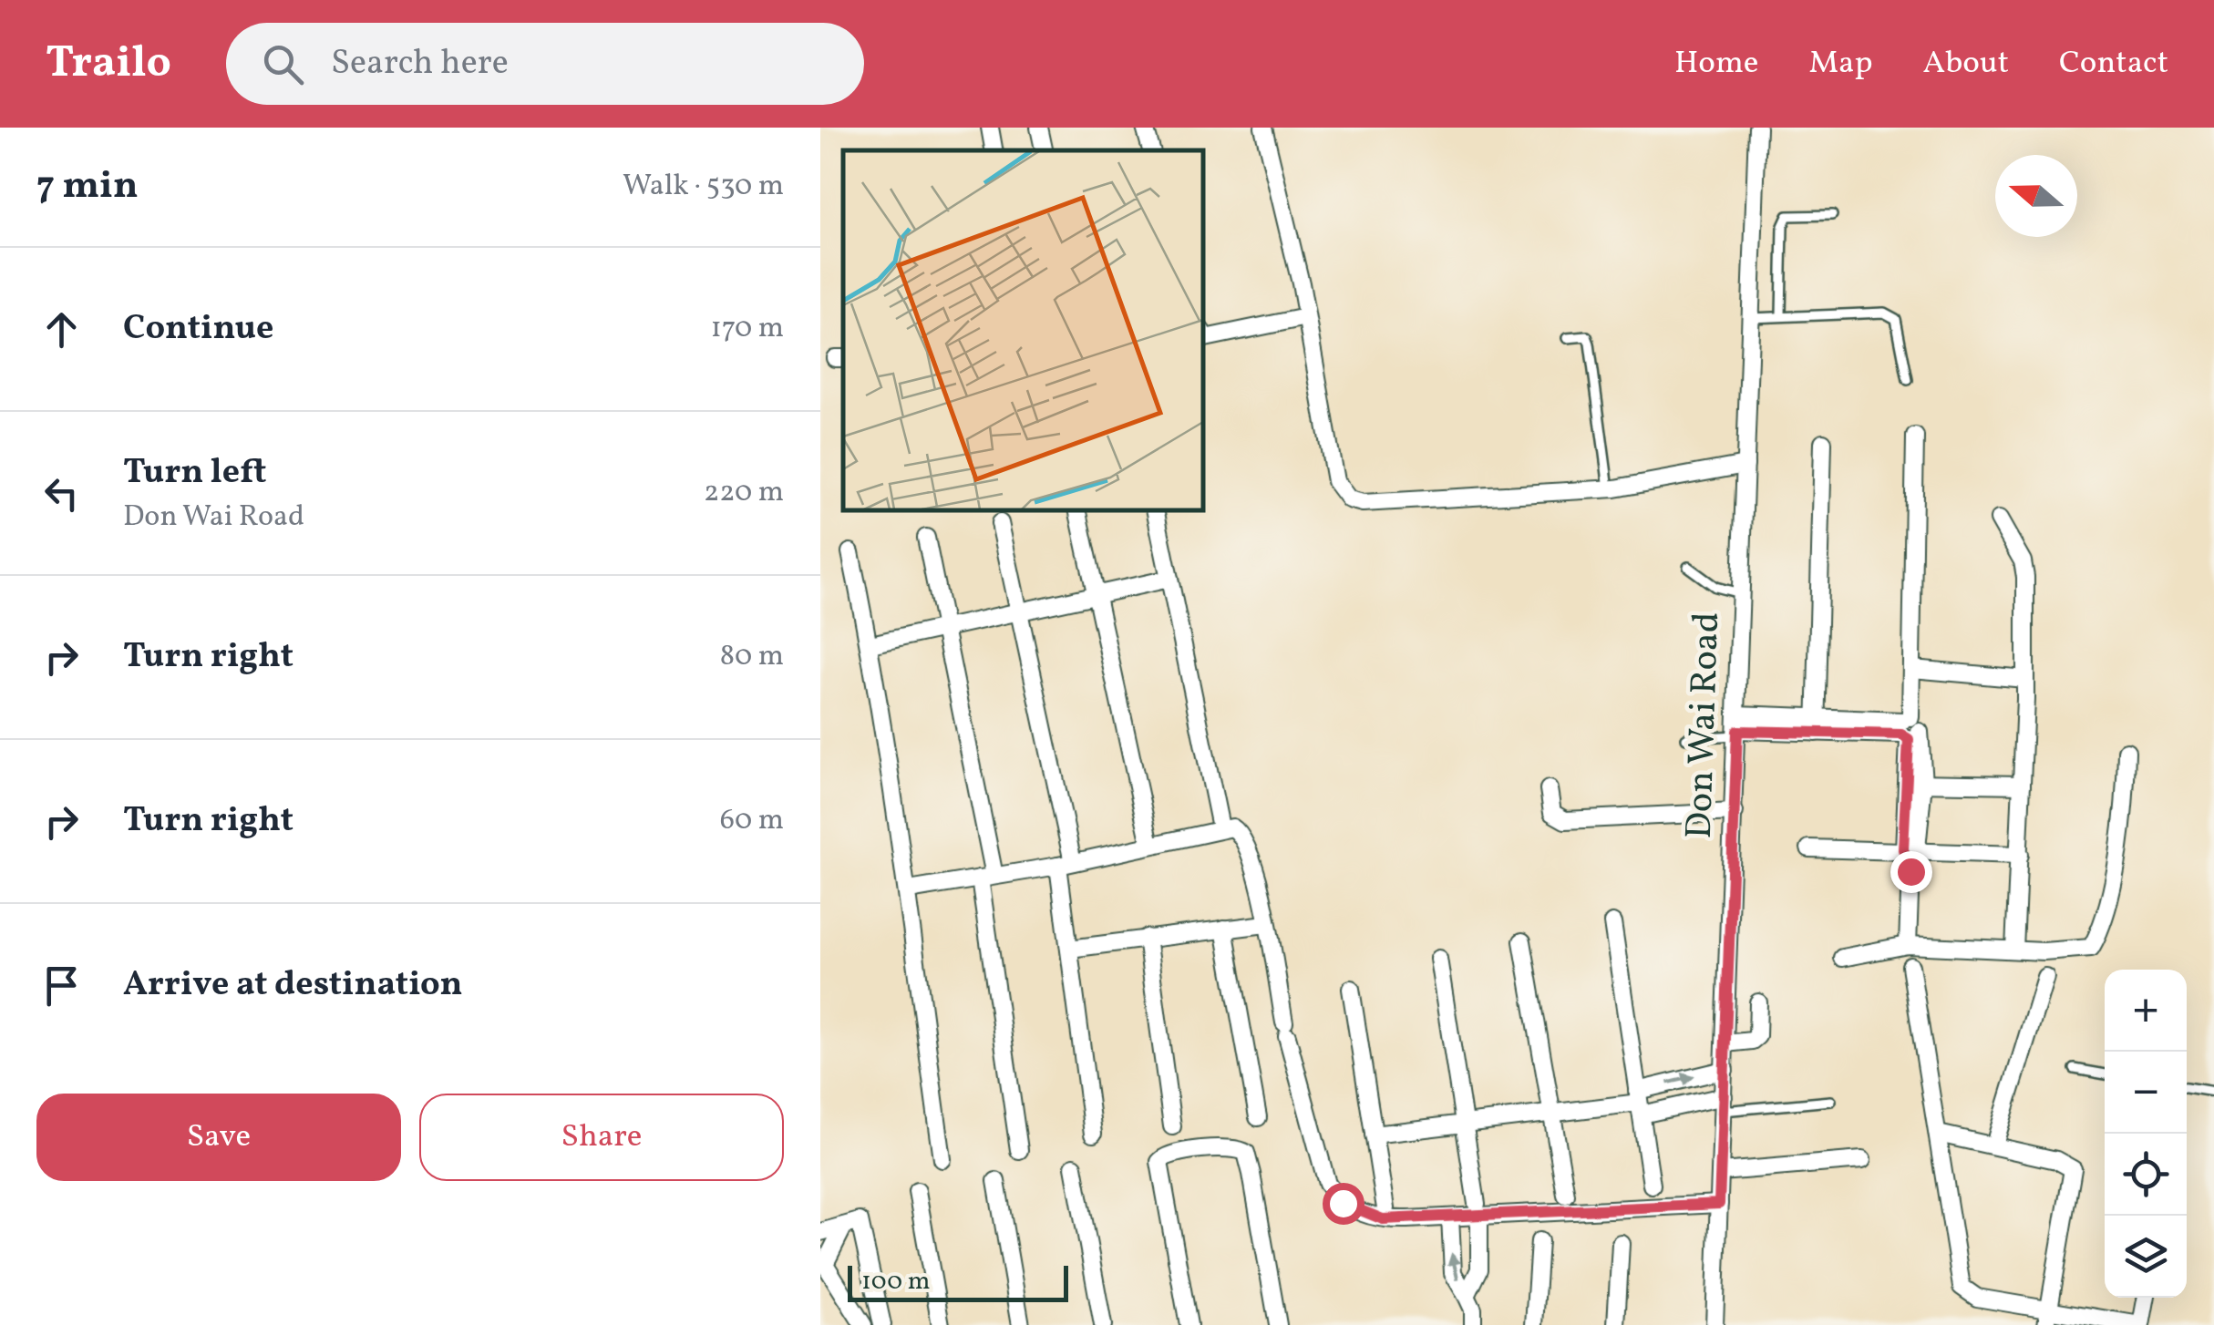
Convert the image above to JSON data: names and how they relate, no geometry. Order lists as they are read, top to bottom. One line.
{"streets":{"street":["Don Wai Road"]},"scale_bar":"100 m","north":"left","page":{"header":"Trailo","search":"Search here","nav":["Home","Map","About","Contact"],"heading":["7 min","Walk · 530 m"],"list":[["Continue","170 m"],["Turn left","Don Wai Road","220 m"],["Turn right","80 m"],["Turn right","60 m"],"Arrive at destination"],"map_buttons":["+","−"],"buttons":["Save","Share"],"scale":"100 m"}}
